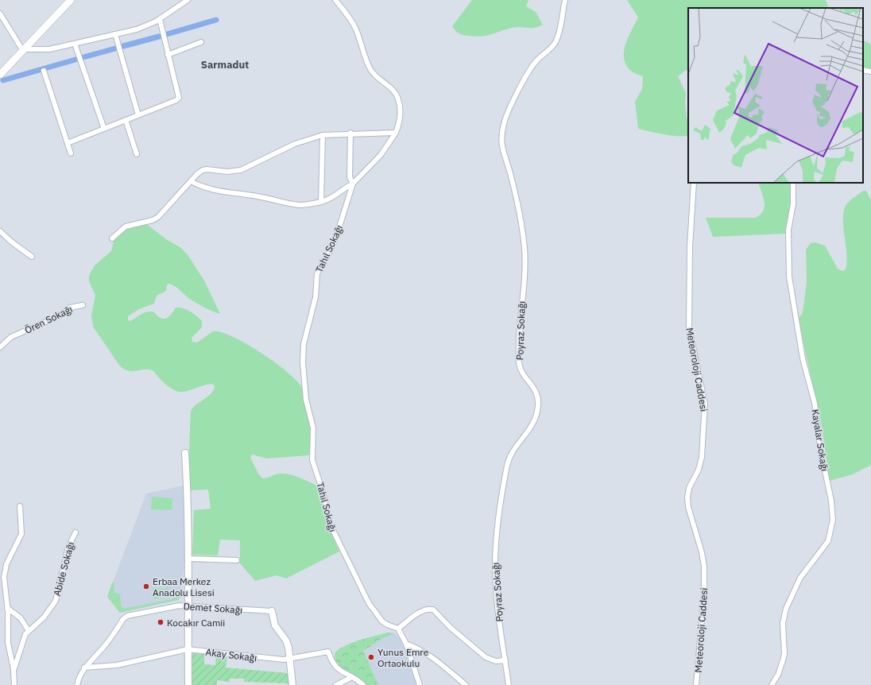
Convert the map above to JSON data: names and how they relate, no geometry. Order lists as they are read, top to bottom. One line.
{"streets":{"street":["Tahıl Sokağı","Ören Sokağı","Poyraz Sokağı","Meteoroloji Caddesi","Kayalar Sokağı","Abide Sokağı","Demet Sokağı","Akay Sokağı"]},"crossings":[["Demet Sokağı","Akay Sokağı"]],"districts":["Sarmadut"],"places":["Erbaa Merkez Anadolu Lisesi","Kocakır Camii","Yunus Emre Ortaokulu"]}
